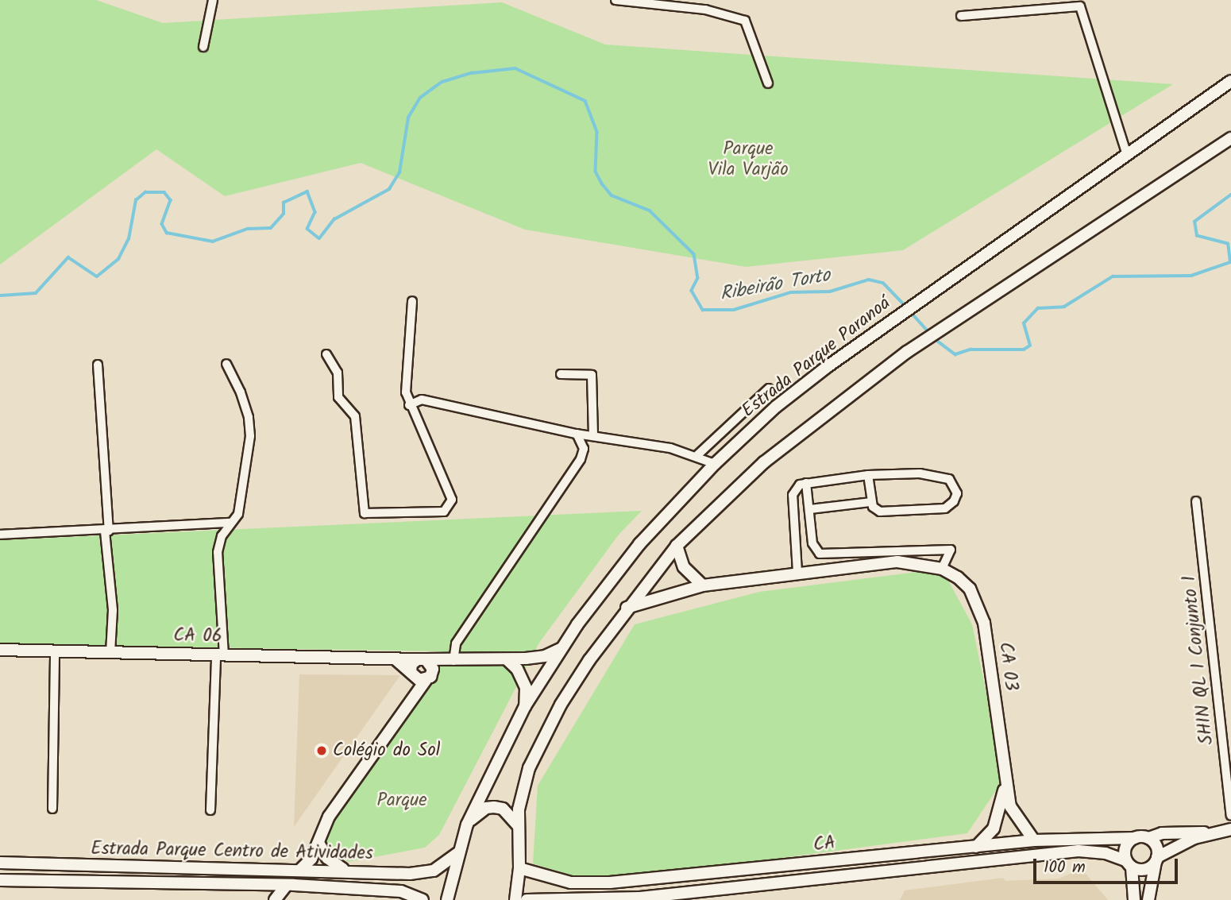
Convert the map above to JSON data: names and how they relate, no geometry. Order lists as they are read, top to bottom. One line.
{"streets":{"street":["Estrada Parque Paranoá","CA 06","SHIN QL 1 Conjunto 1","CA 03","CA","Estrada Parque Centro de Atividades"]},"crossings":[["Estrada Parque Paranoá","CA 06"],["Estrada Parque Paranoá","Estrada Parque Centro de Atividades"],["CA 03","CA"]],"water":["Ribeirão Torto"],"parks":["Parque Vila Varjão","Parque"],"places":["Colégio do Sol"],"scale_bar":"100 m"}
